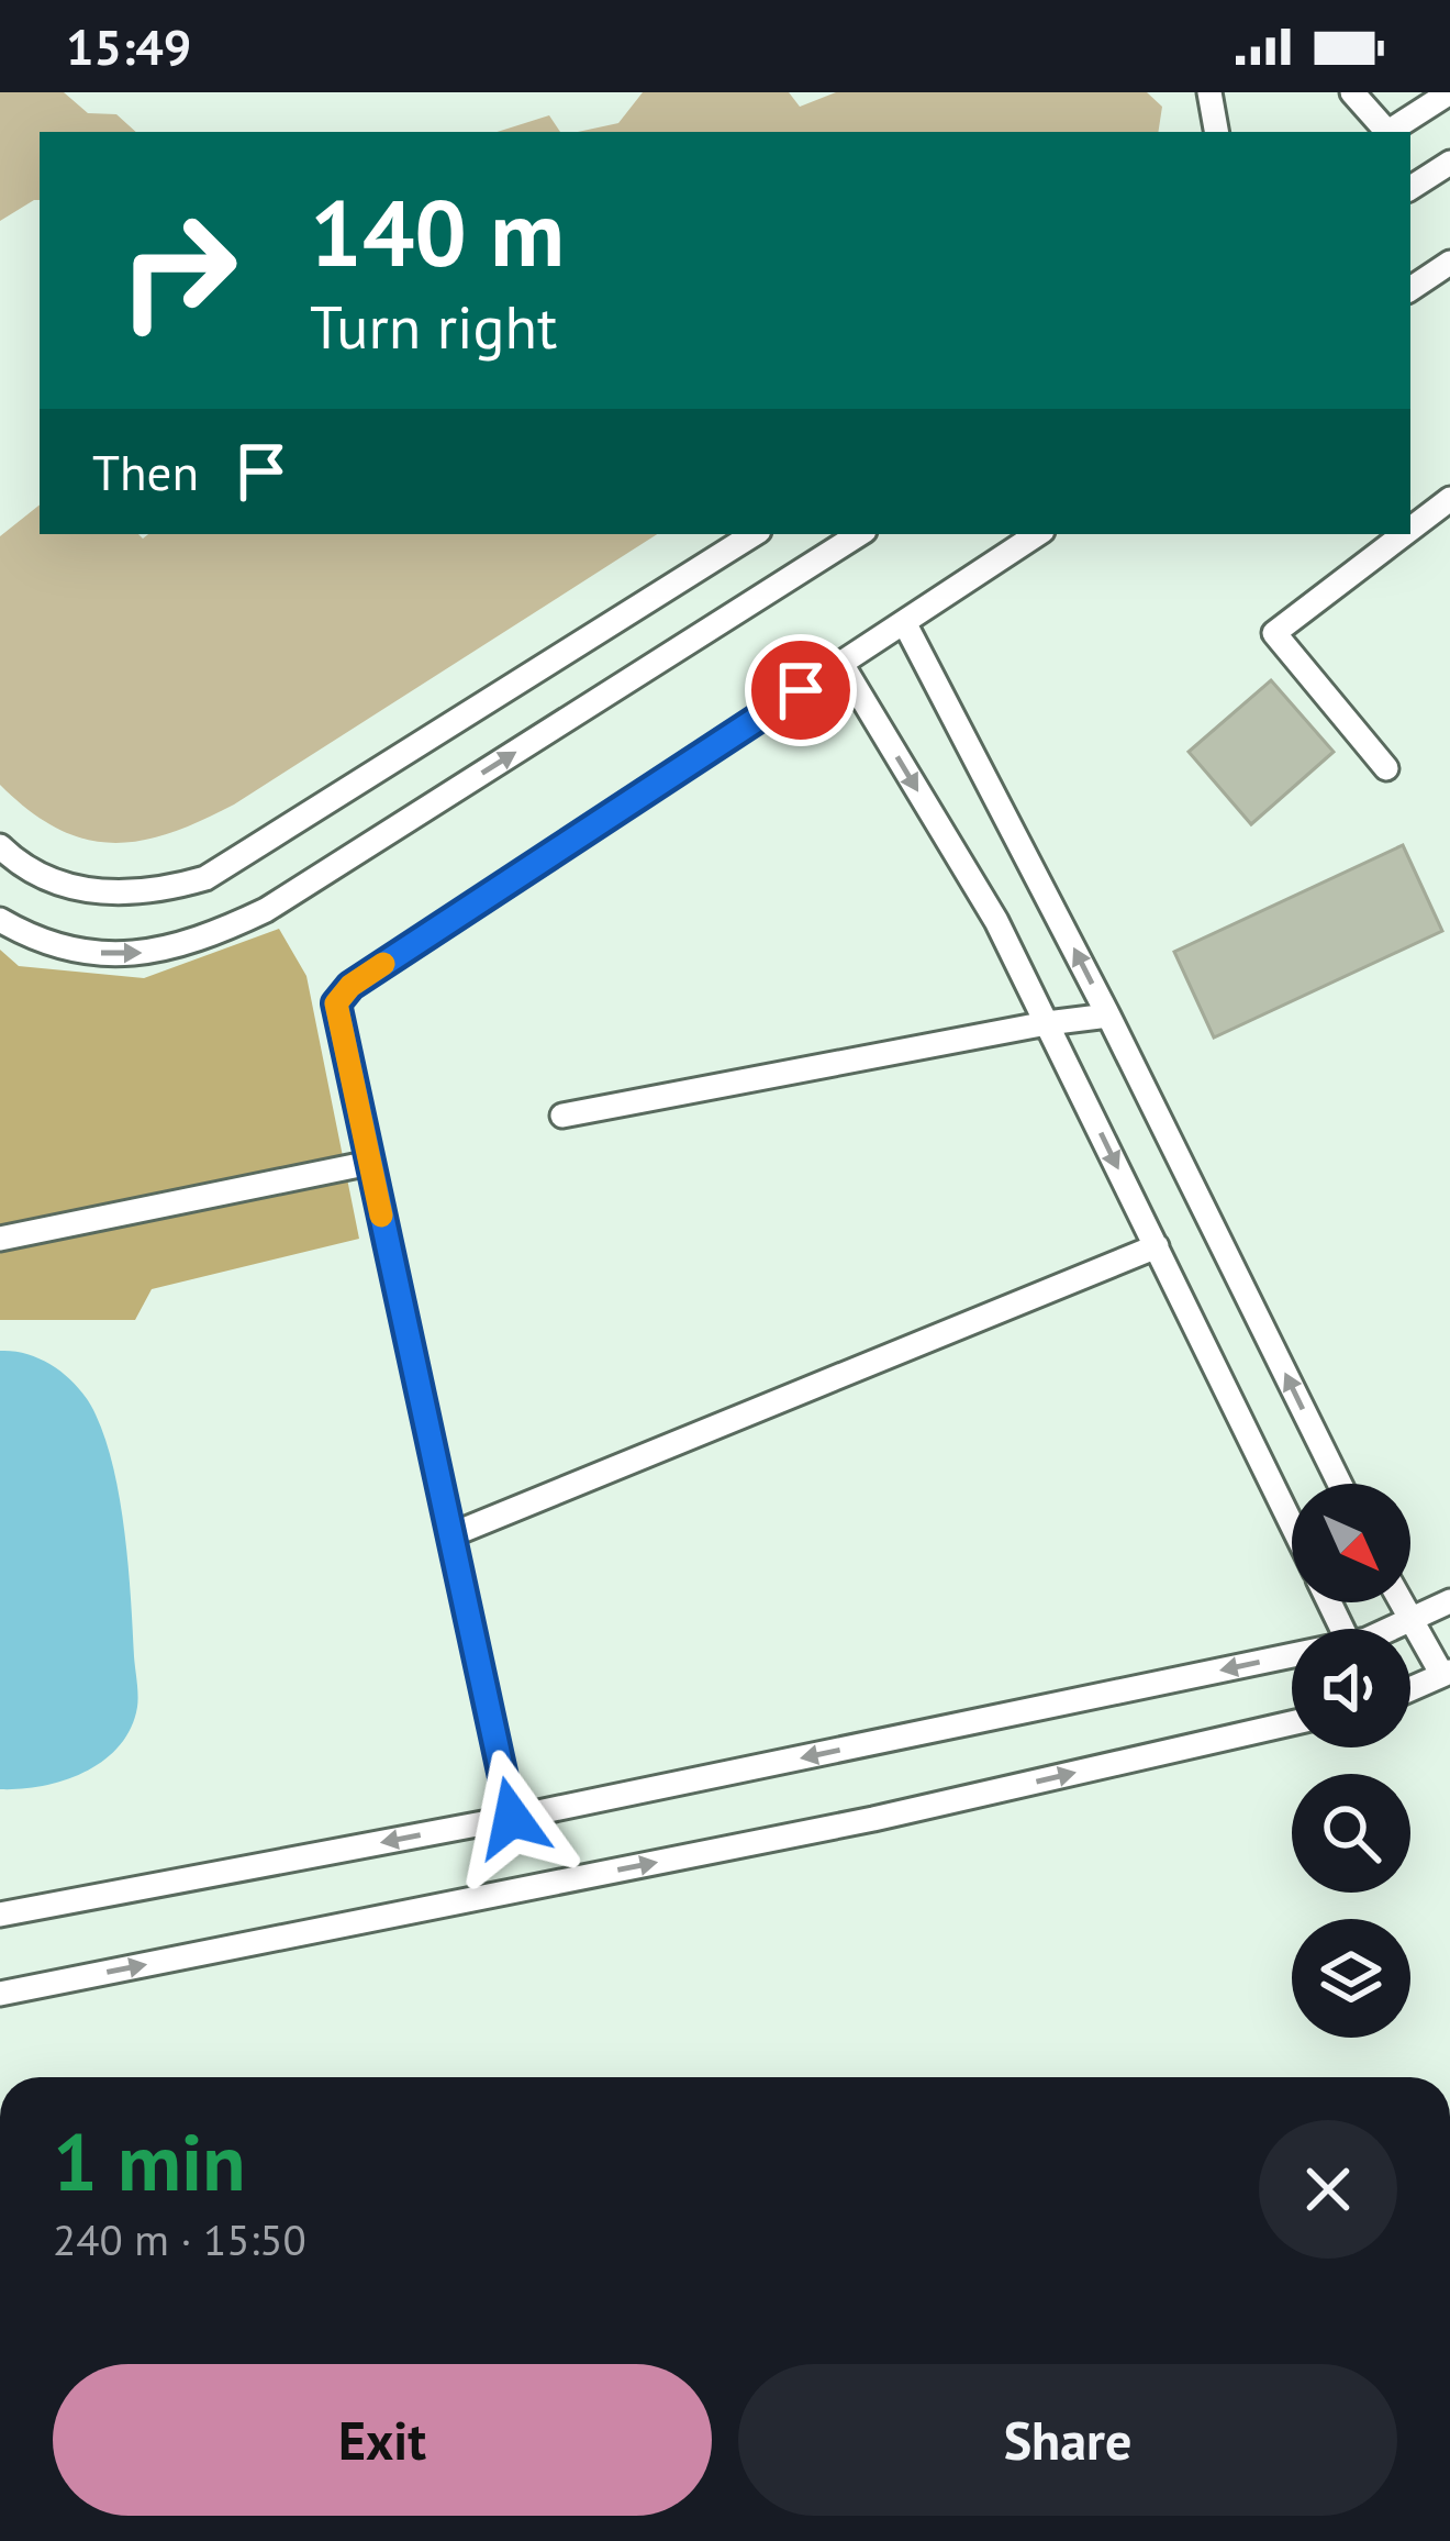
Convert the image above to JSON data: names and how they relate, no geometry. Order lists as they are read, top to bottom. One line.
{"north":"bottom right","page":{"status":"15:49","turn":["140 m","Turn right"],"then":"Then","heading":["1 min","240 m · 15:50"],"buttons":["Exit","Share"]}}
